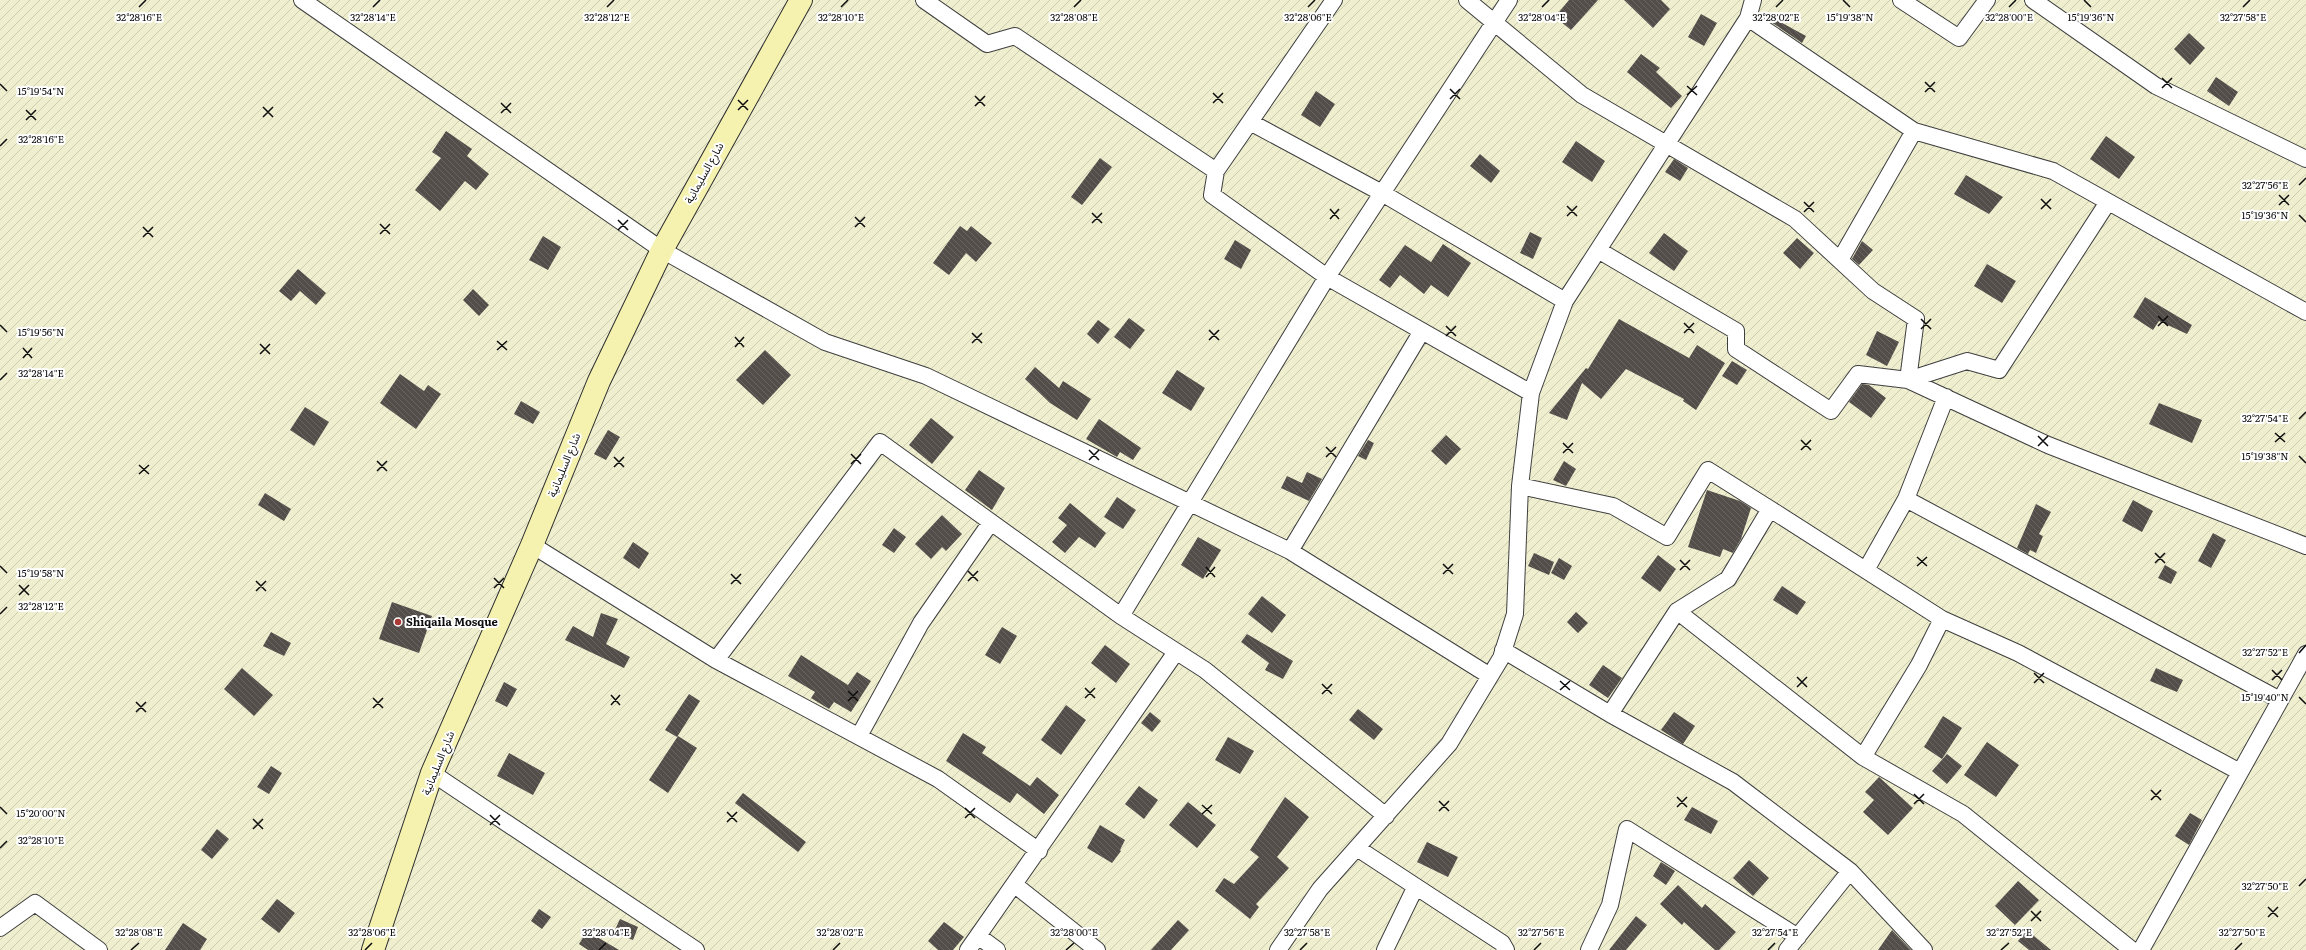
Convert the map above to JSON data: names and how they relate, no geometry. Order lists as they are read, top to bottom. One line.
{"streets":{"street":["شارع السليمانية"]},"places":["Shiqaila Mosque"],"coordinates":["32°28'16\"E","32°28'14\"E","32°28'12\"E","32°28'10\"E","32°28'08\"E","32°28'06\"E","32°28'04\"E","32°28'02\"E","15°19'38\"N","32°28'00\"E","15°19'36\"N","32°27'58\"E","15°19'54\"N","32°27'56\"E","15°19'56\"N","32°27'54\"E","15°19'58\"N","32°27'52\"E","15°19'40\"N","15°20'00\"N","32°27'50\"E"]}
